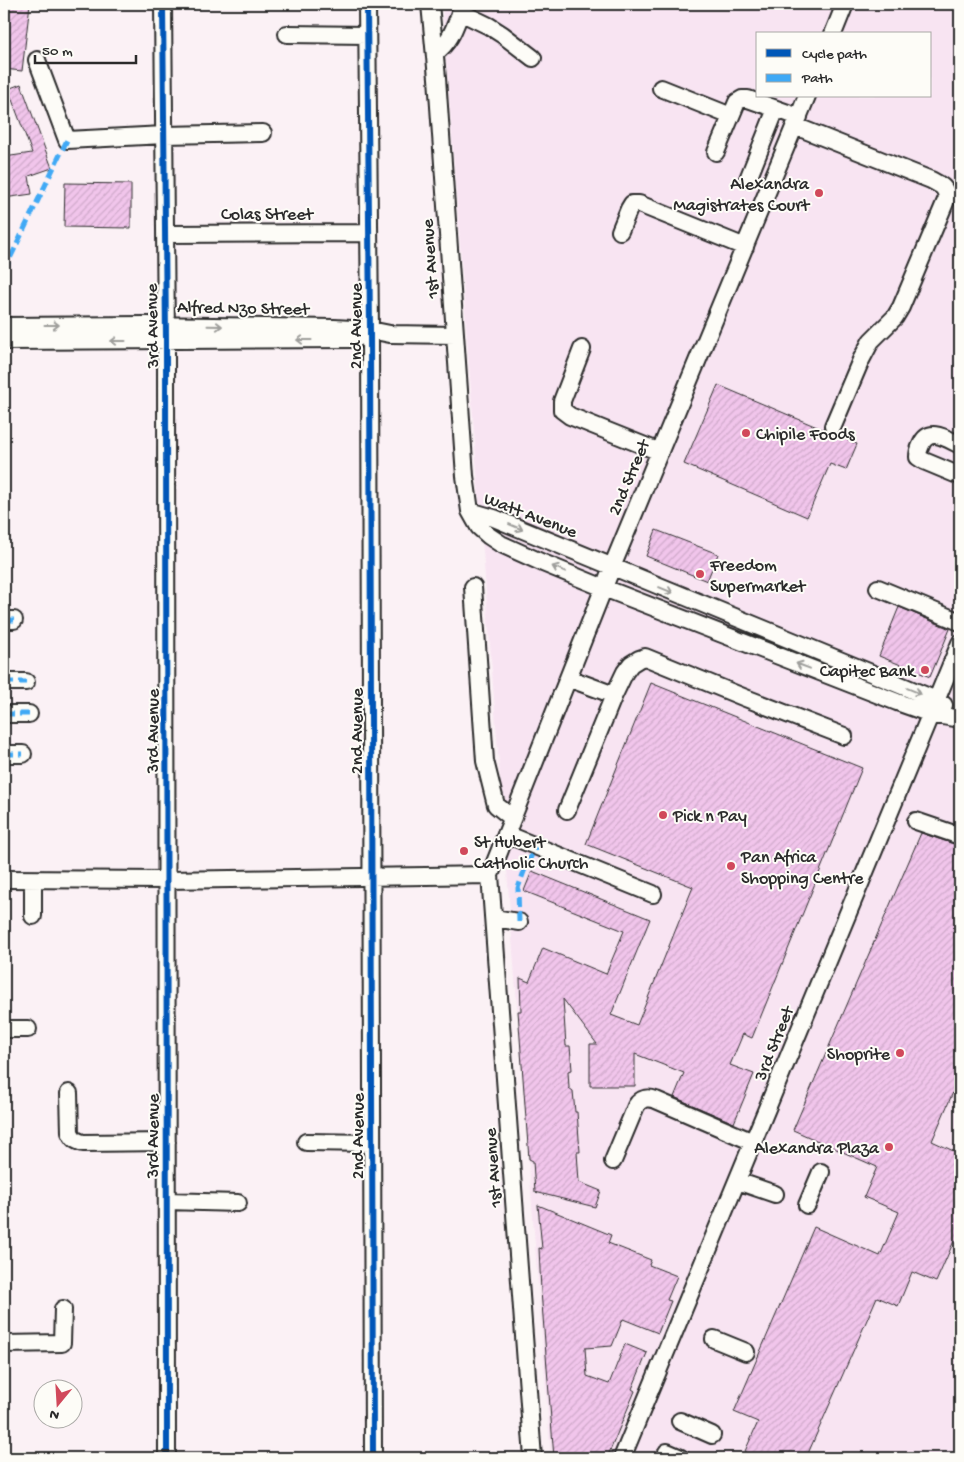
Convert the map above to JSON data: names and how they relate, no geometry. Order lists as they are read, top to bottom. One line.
{"streets":{"street":["Colas Street","1st Avenue","Alfred Nzo Street","3rd Avenue","2nd Avenue","2nd Street","Watt Avenue","3rd Street"]},"crossings":[["Colas Street","3rd Avenue"],["Colas Street","2nd Avenue"],["1st Avenue","Alfred Nzo Street"],["1st Avenue","2nd Street"],["1st Avenue","Watt Avenue"],["Alfred Nzo Street","3rd Avenue"],["Alfred Nzo Street","2nd Avenue"],["2nd Street","Watt Avenue"],["Watt Avenue","3rd Street"]],"places":["Alexandra Magistrates Court","Chipile Foods","Freedom Supermarket","Capitec Bank","Pick n Pay","St Hubert Catholic Church","Pan Africa Shopping Centre","Shoprite","Alexandra Plaza"],"legend":["Cycle path","Path"],"scale_bar":"50 m","north":"bottom"}
